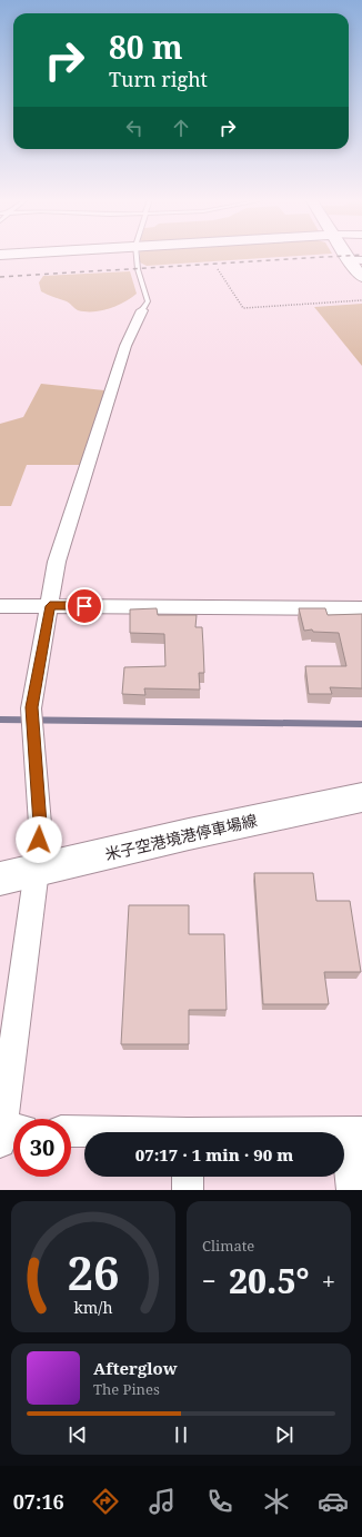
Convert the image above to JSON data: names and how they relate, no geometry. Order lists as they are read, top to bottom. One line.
{"streets":{"street":["米子空港境港停車場線"]},"page":{"turn":["80 m","Turn right"],"limit":"30","trip":"07:17 · 1 min · 90 m","tile":"Climate","heat":["−","20.5°","+"],"song":["Afterglow","The Pines"],"tabs":"07:16","gauge":["26","km/h"]}}
